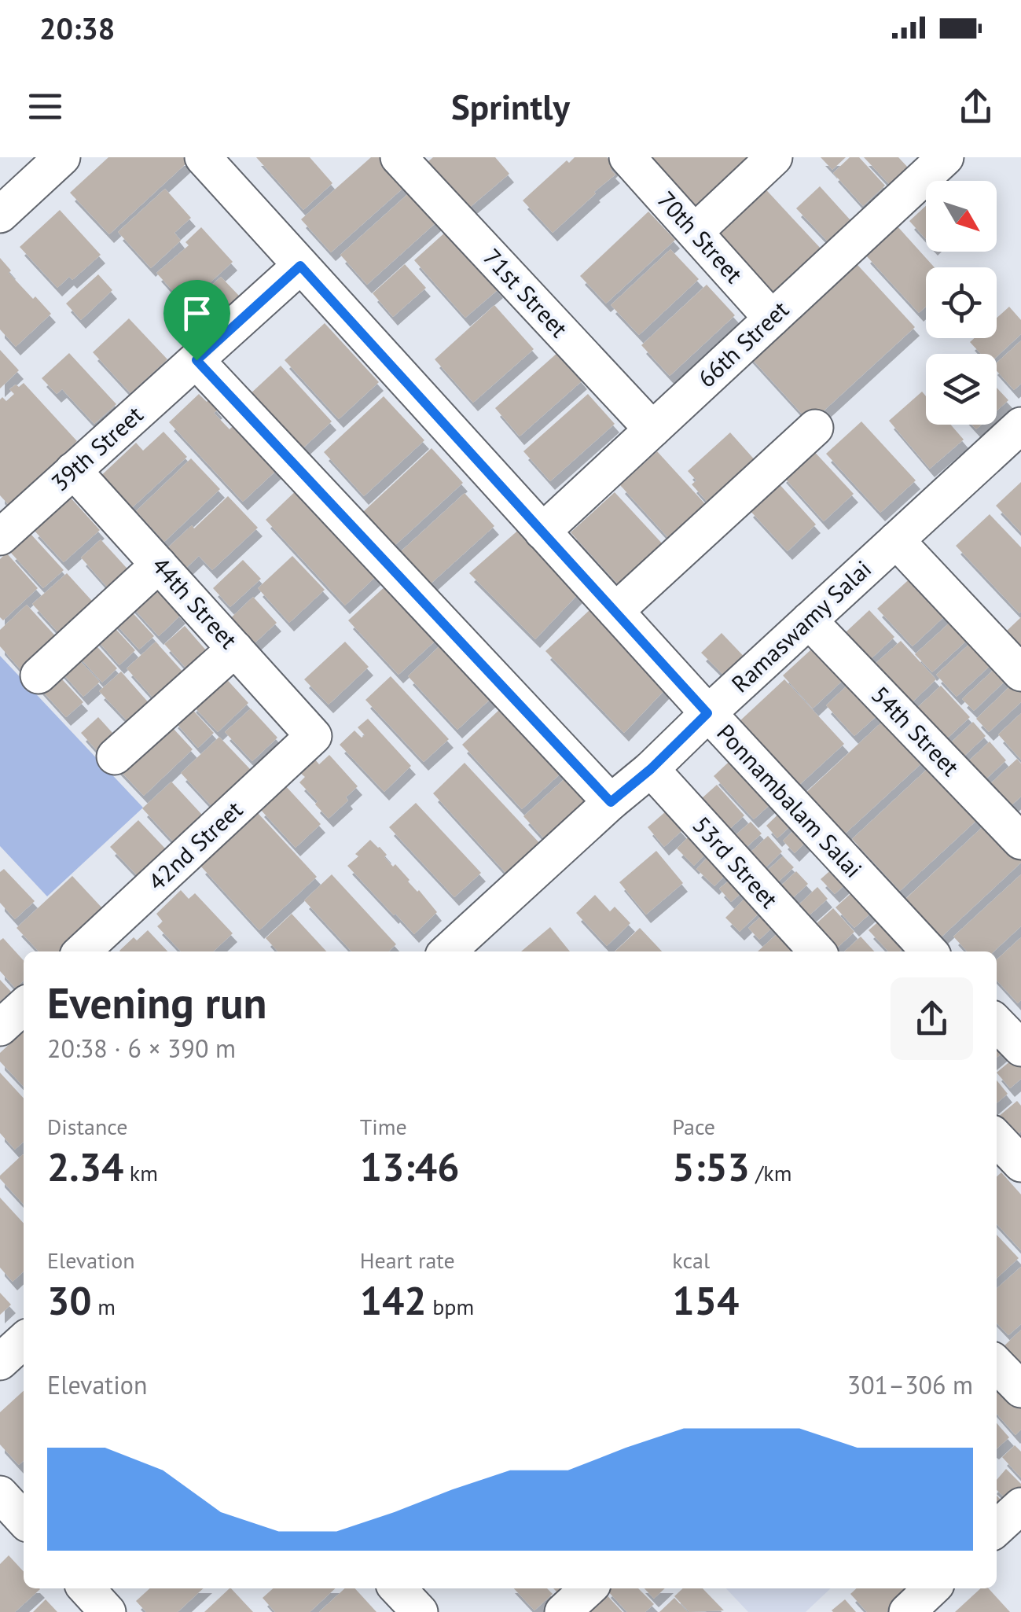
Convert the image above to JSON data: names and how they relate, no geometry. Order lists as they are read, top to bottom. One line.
{"streets":{"street":["70th Street","71st Street","66th Street","39th Street","44th Street","Ramaswamy Salai","54th Street","Ponnambalam Salai","42nd Street","53rd Street"]},"crossings":[["70th Street","66th Street"],["71st Street","66th Street"],["66th Street","Ponnambalam Salai"],["39th Street","44th Street"],["39th Street","Ponnambalam Salai"],["44th Street","42nd Street"],["Ramaswamy Salai","54th Street"],["Ramaswamy Salai","Ponnambalam Salai"],["Ramaswamy Salai","53rd Street"]],"north":"bottom right","page":{"status":"20:38","header":"Sprintly","heading":["Evening run","20:38 · 6 × 390 m"],"stats":[["Distance","2.34 km"],["Time","13:46"],["Pace","5:53 /km"],["Elevation","30 m"],["Heart rate","142 bpm"],["kcal","154"]],"chart":["Elevation","301–306 m"]}}
